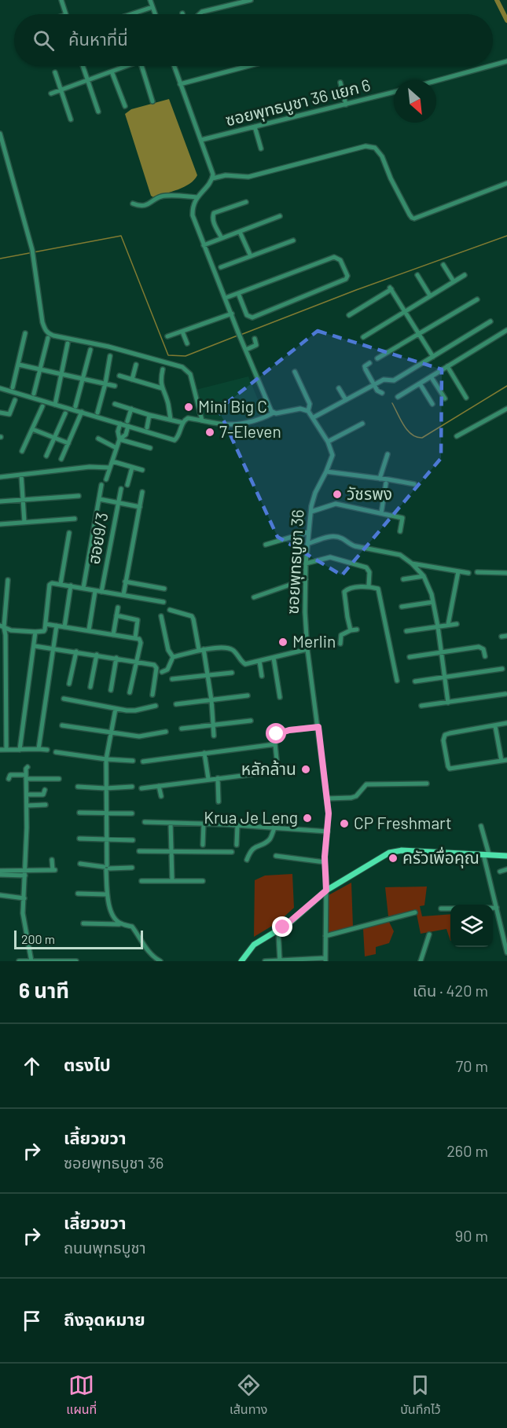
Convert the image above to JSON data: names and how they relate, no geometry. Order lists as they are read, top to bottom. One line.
{"streets":{"street":["ซอยพุทธบูชา 36 แยก 6","ฮอย9/3","ซอยพุทธบูชา 36"]},"places":["Mini Big C","7-Eleven","วัชรพง","Merlin","หลักล้าน","Krua Je Leng","CP Freshmart","ครัวเพื่อคุณ"],"scale_bar":"200 m","north":"bottom right","page":{"search":"ค้นหาที่นี่","scale":"200 m","heading":["6 นาที","เดิน · 420 m"],"list":[["ตรงไป","70 m"],["เลี้ยวขวา","ซอยพุทธบูชา 36","260 m"],["เลี้ยวขวา","ถนนพุทธบูชา","90 m"],"ถึงจุดหมาย"],"nav":["แผนที่","เส้นทาง","บันทึกไว้"]}}
